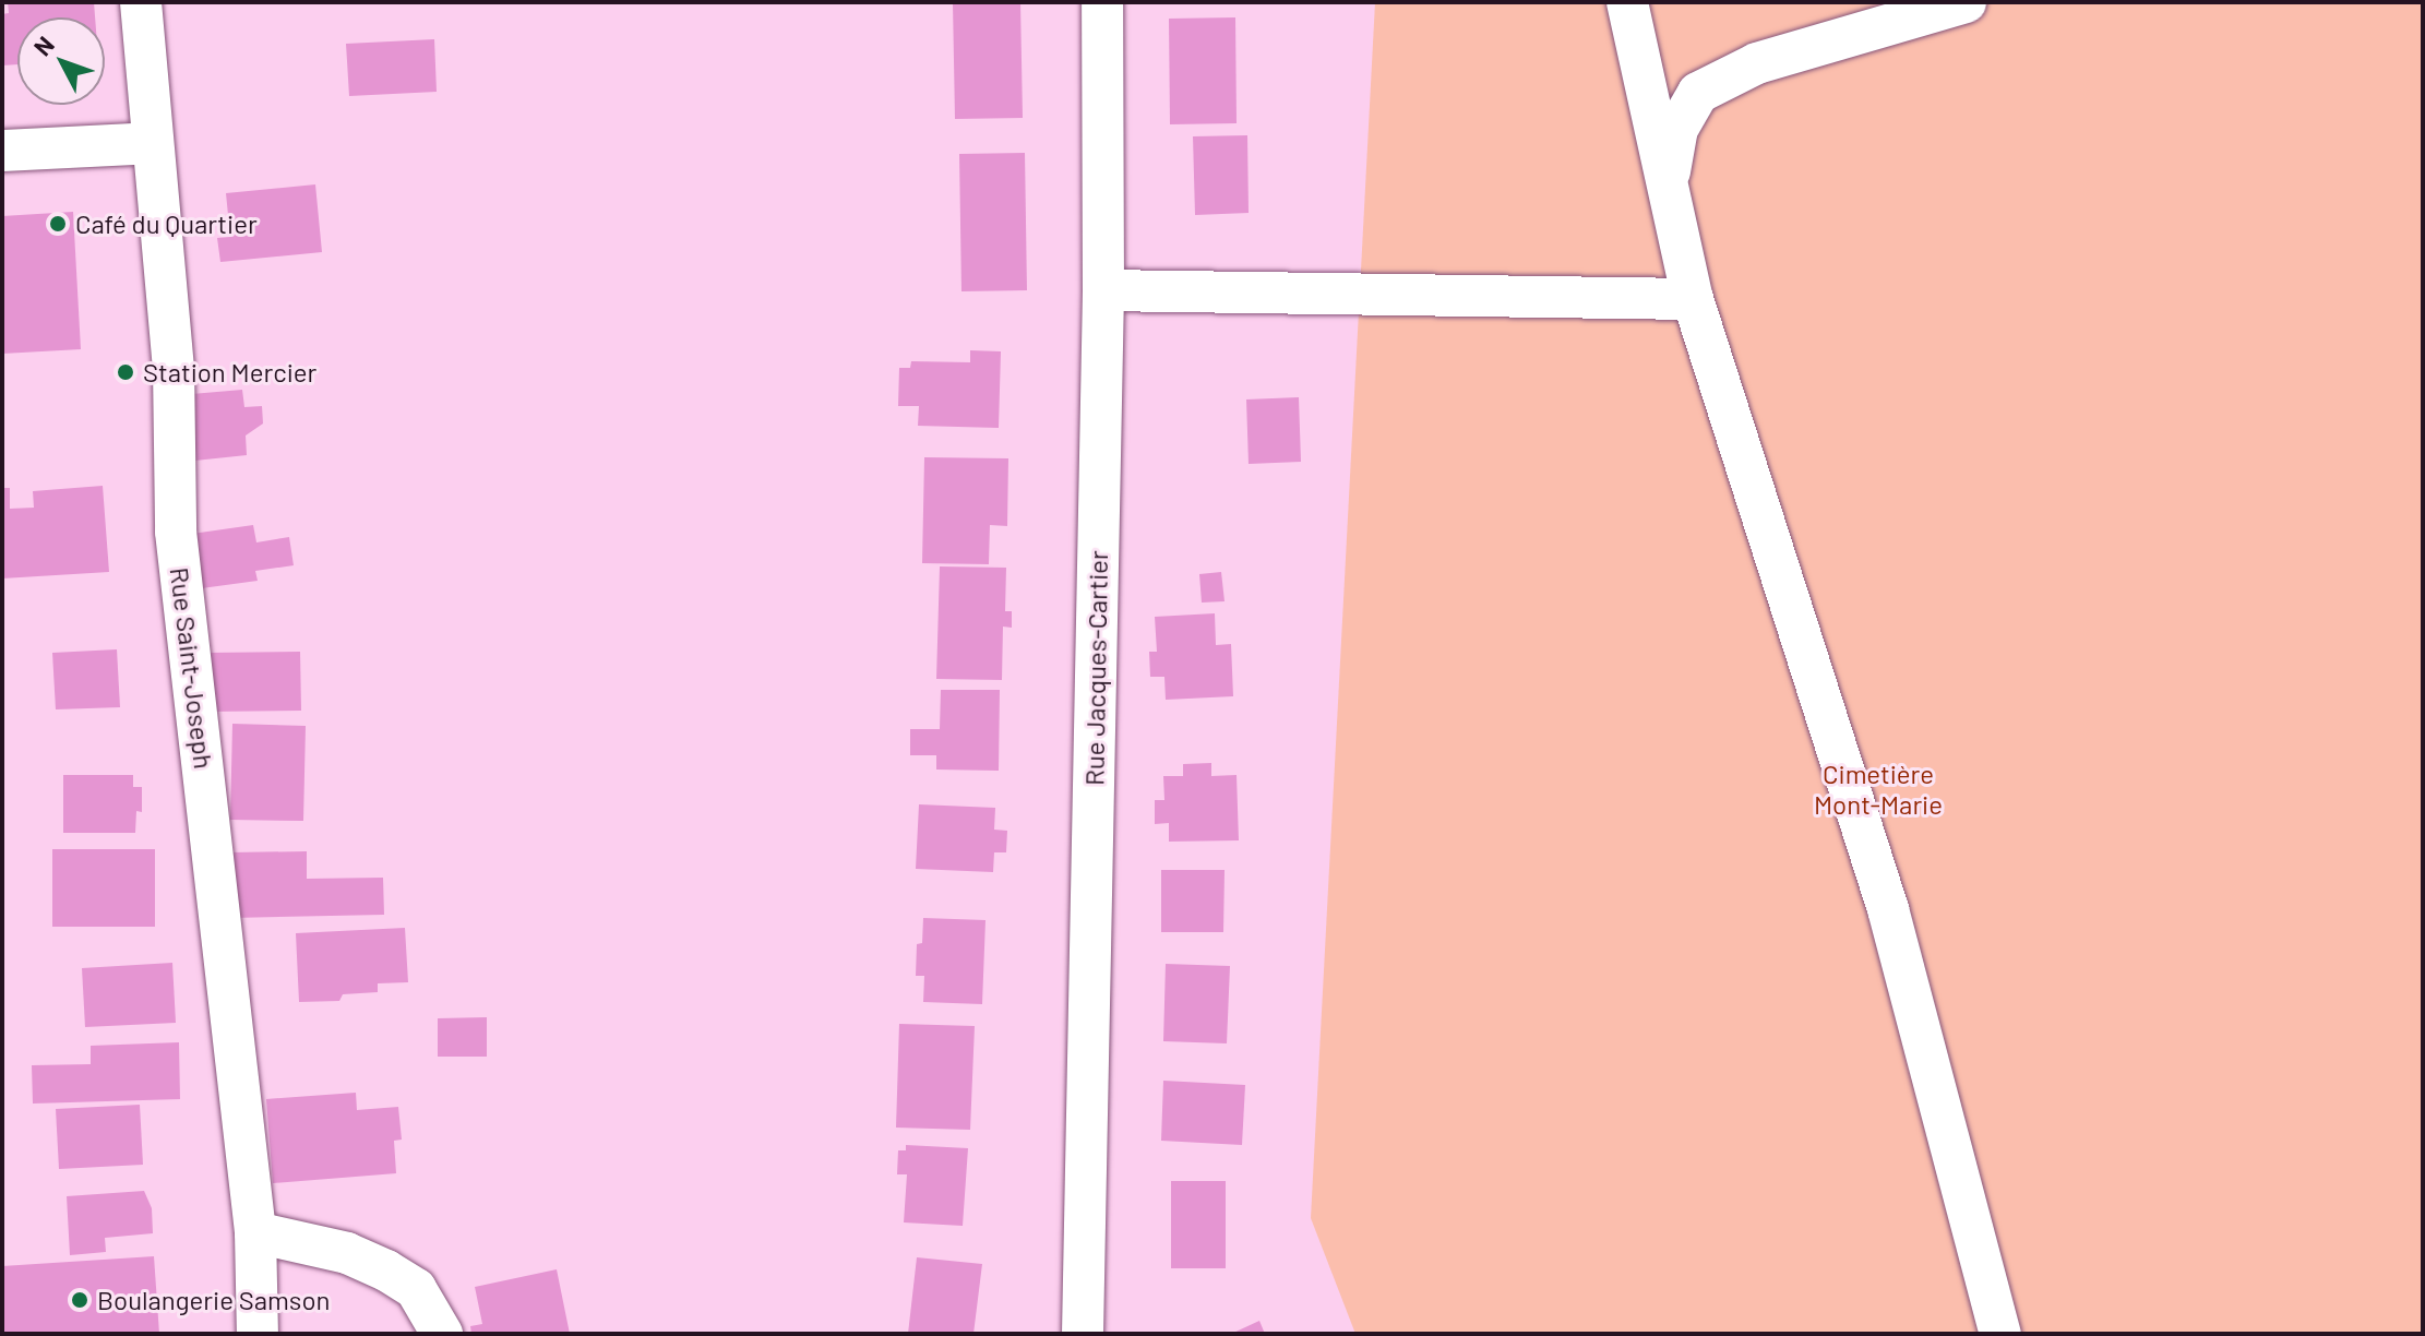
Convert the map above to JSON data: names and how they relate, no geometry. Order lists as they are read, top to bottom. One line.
{"streets":{"street":["Rue Saint-Joseph","Rue Jacques-Cartier"]},"parks":["Cimetière Mont-Marie"],"places":["Café du Quartier","Station Mercier","Boulangerie Samson"],"north":"top left"}
